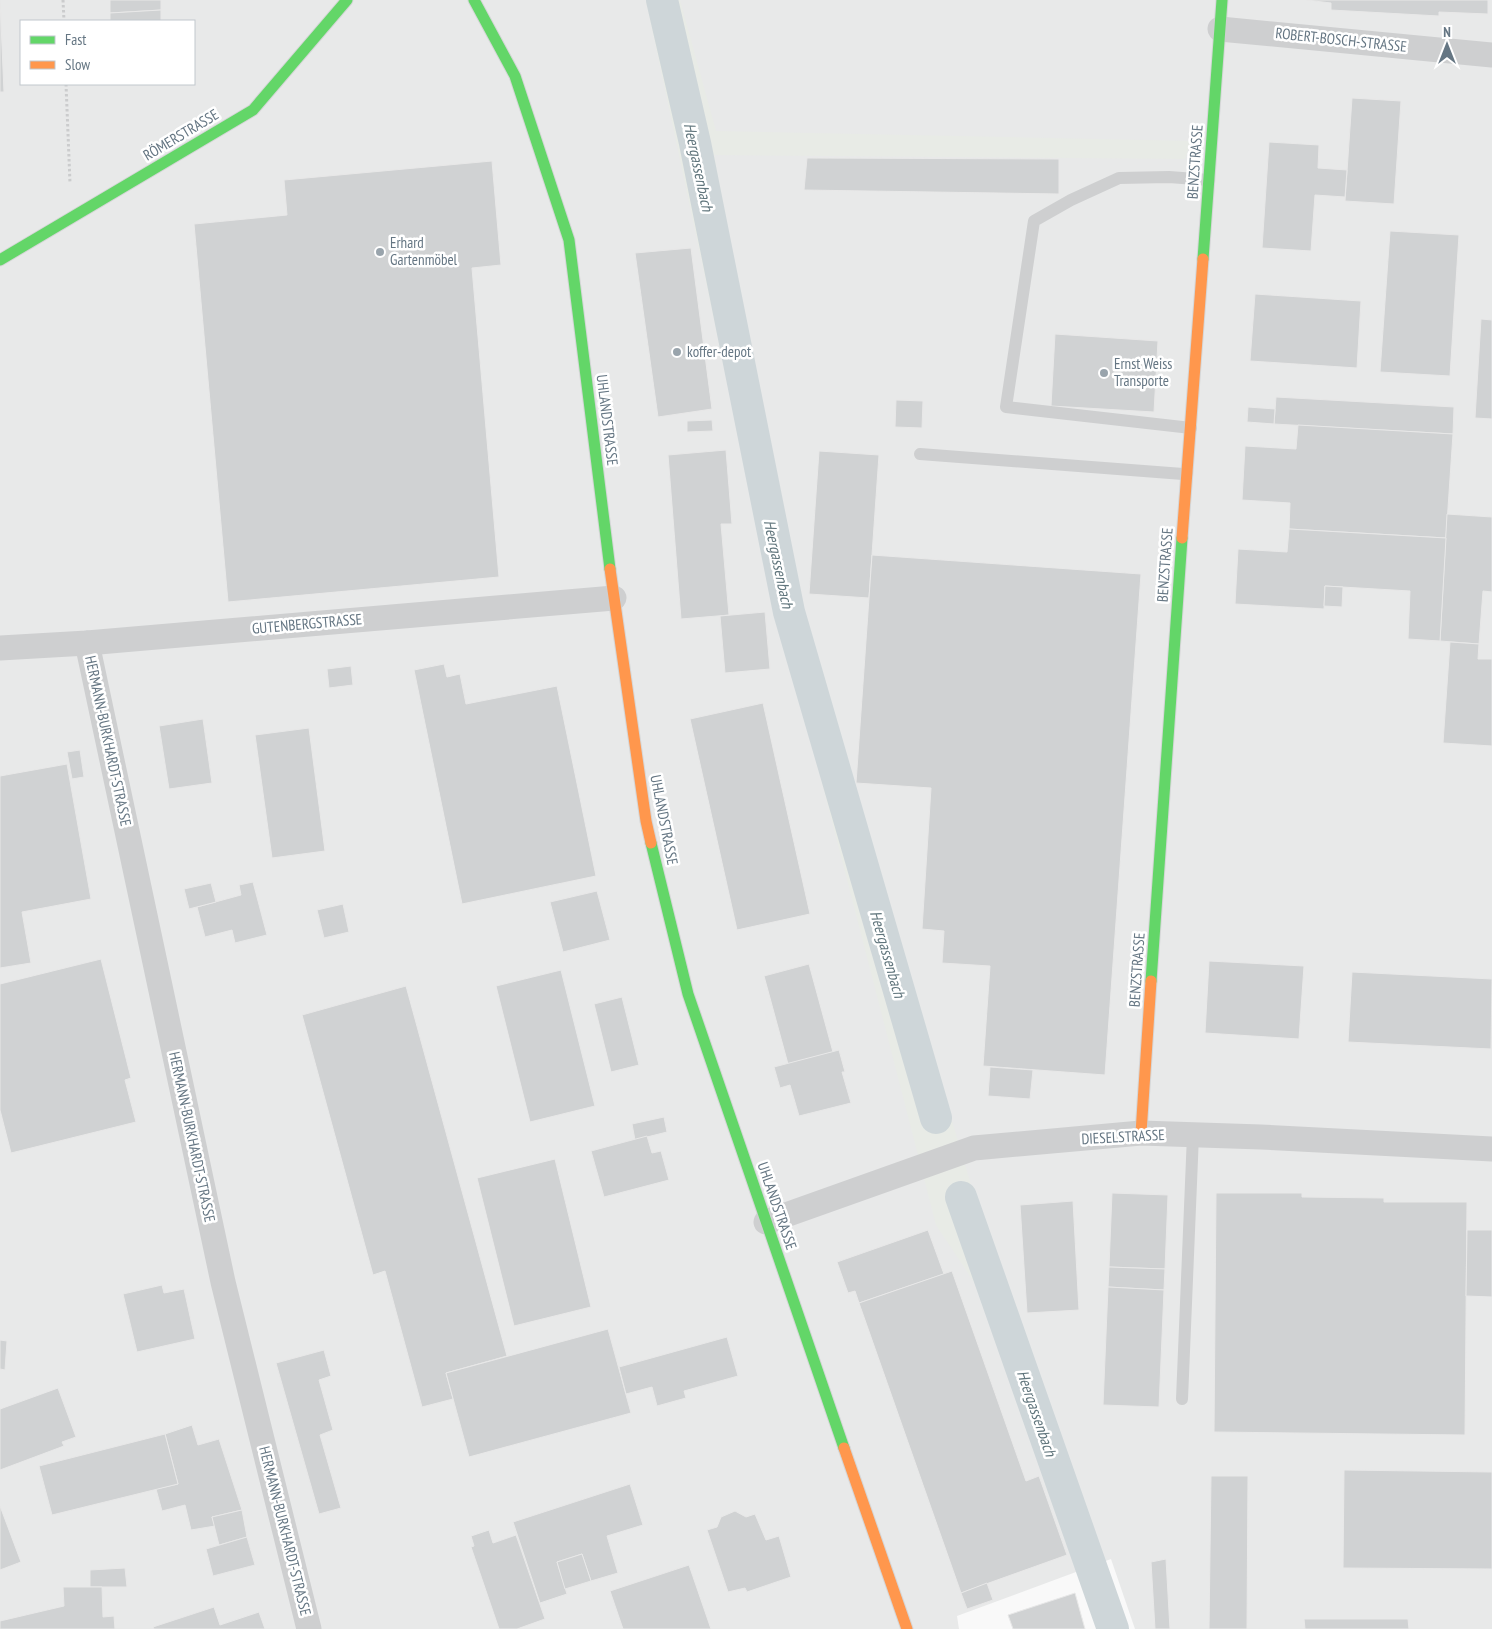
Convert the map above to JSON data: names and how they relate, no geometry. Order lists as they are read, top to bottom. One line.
{"streets":{"street":["ROBERT-BOSCH-STRASSE","RÖMERSTRASSE","BENZSTRASSE","UHLANDSTRASSE","GUTENBERGSTRASSE","HERMANN-BURKHARDT-STRASSE","DIESELSTRASSE"]},"crossings":[["ROBERT-BOSCH-STRASSE","BENZSTRASSE"],["BENZSTRASSE","DIESELSTRASSE"],["UHLANDSTRASSE","GUTENBERGSTRASSE"],["UHLANDSTRASSE","DIESELSTRASSE"],["GUTENBERGSTRASSE","HERMANN-BURKHARDT-STRASSE"]],"water":["Heergassenbach"],"places":["Erhard Gartenmöbel","koffer-depot","Ernst Weiss Transporte"],"legend":["Fast","Slow"],"north":"top"}
